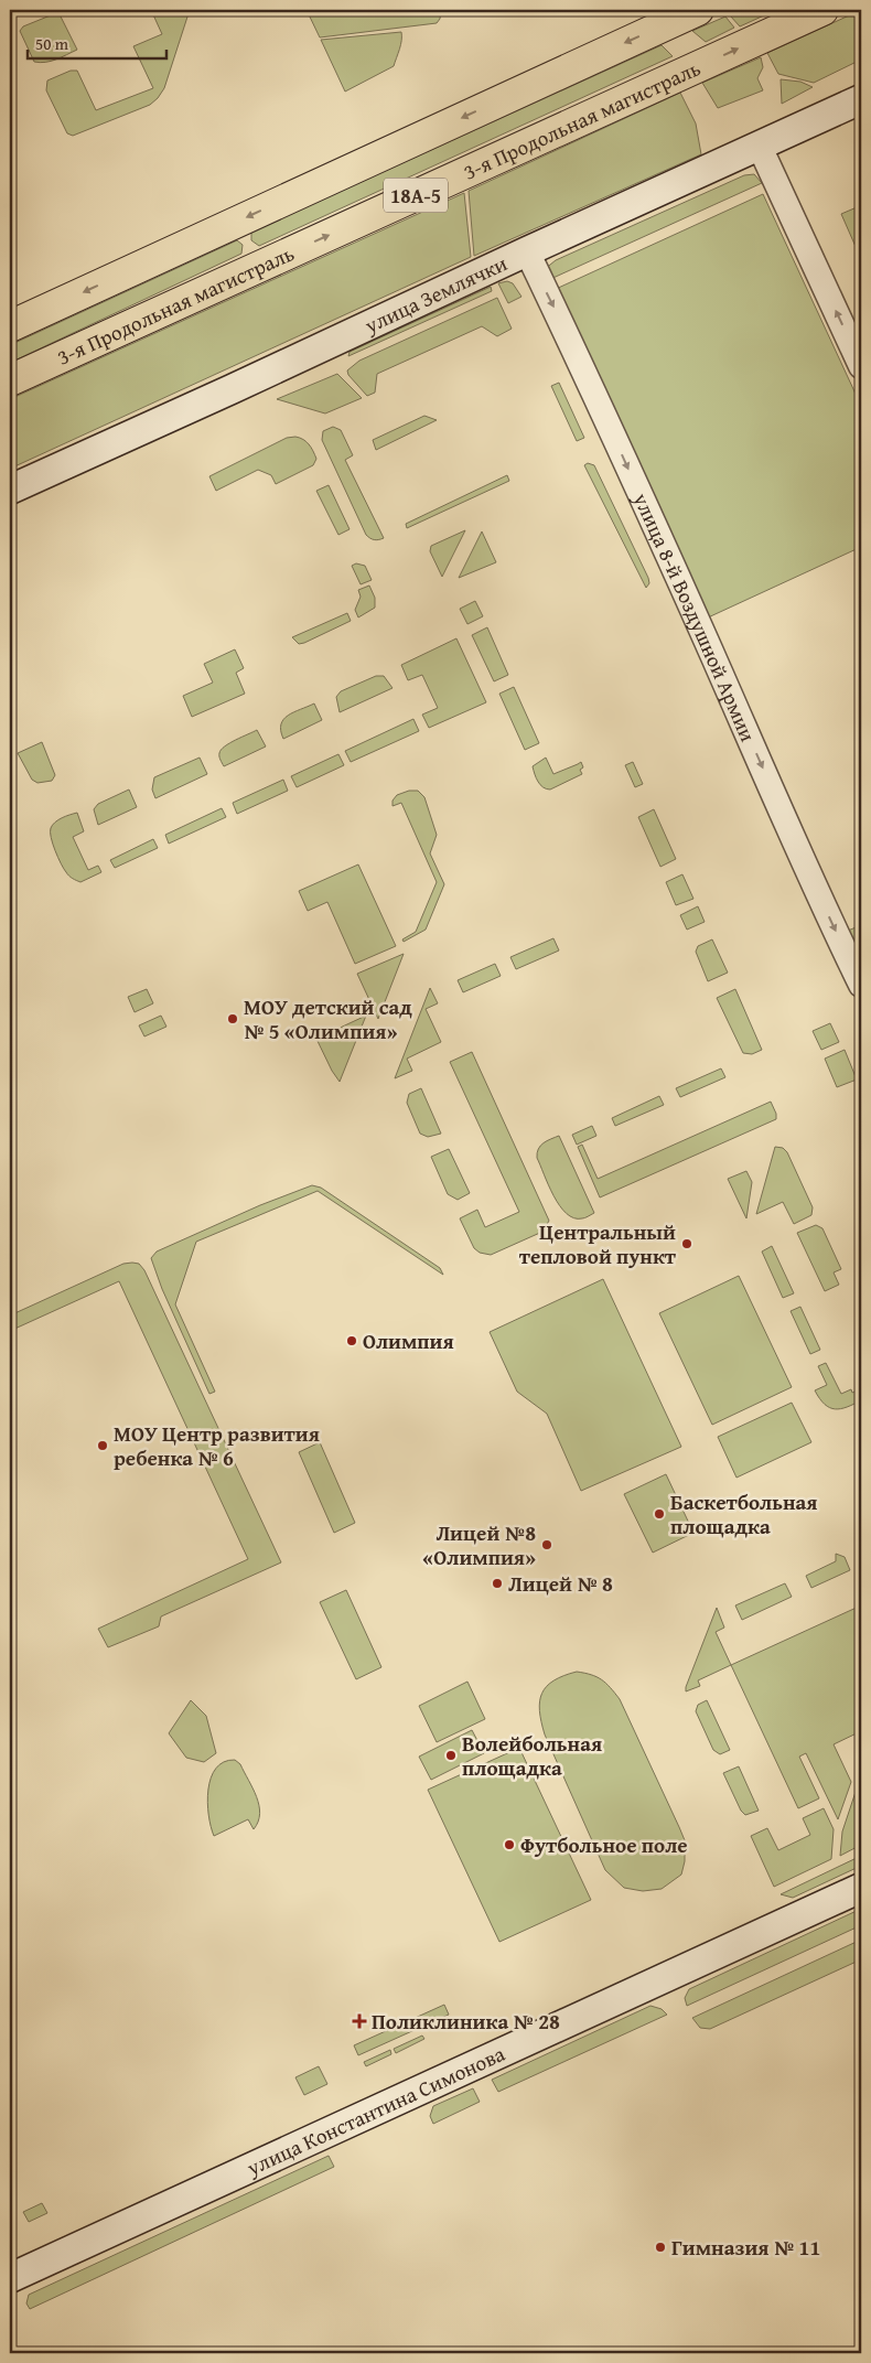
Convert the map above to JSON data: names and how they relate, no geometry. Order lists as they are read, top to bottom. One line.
{"streets":{"highway":["3-я Продольная магистраль","18А-5"],"main road":["улица Землячки","улица Константина Симонова"],"street":["улица 8-й Воздушной Армии"]},"crossings":[["улица Землячки","улица 8-й Воздушной Армии"]],"one_way":["улица 8-й Воздушной Армии"],"places":{"other":["МОУ детский сад № 5 «Олимпия»","Центральный тепловой пункт","Олимпия","МОУ Центр развития ребенка № 6","Баскетбольная площадка","Лицей №8 «Олимпия»","Лицей № 8","Волейбольная площадка","Футбольное поле","Гимназия № 11"],"health":["Поликлиника № 28"]},"scale_bar":"50 m"}
